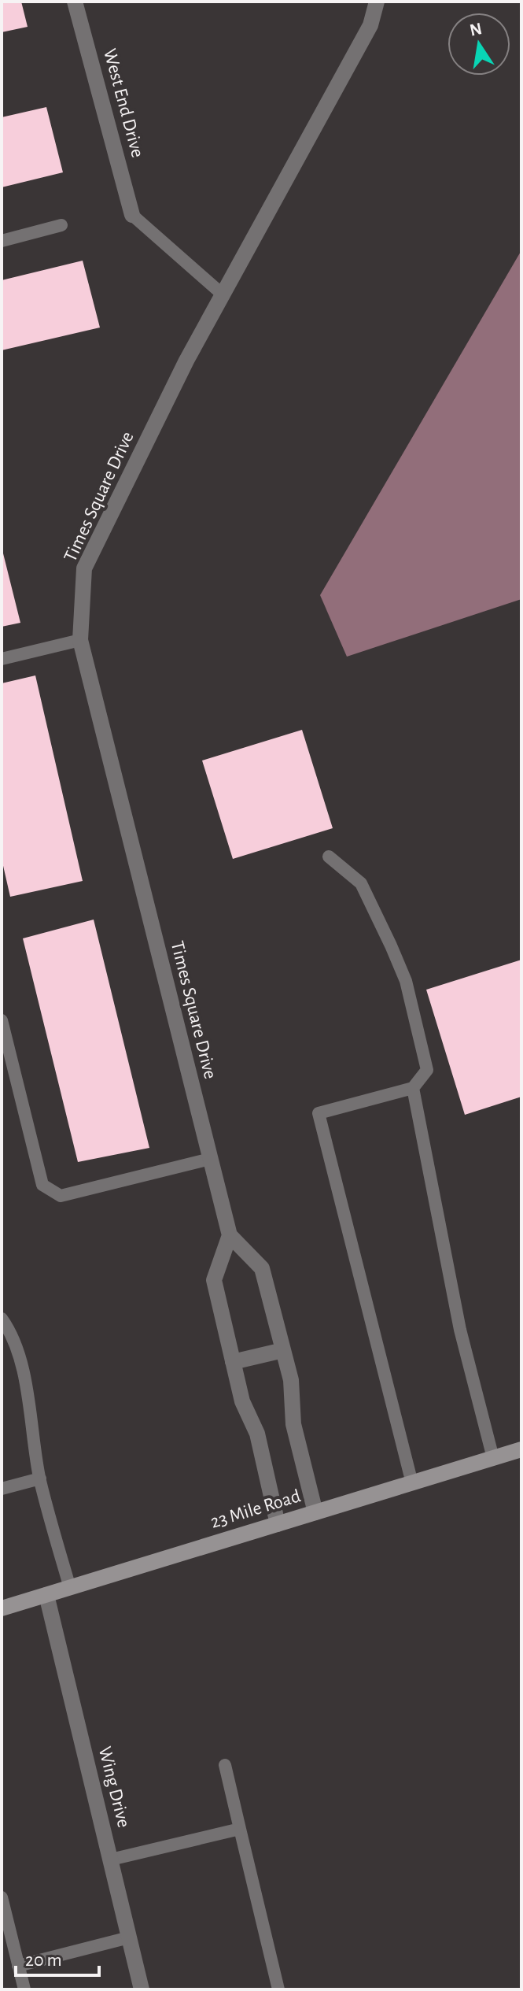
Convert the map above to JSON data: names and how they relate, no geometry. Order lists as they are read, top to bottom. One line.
{"streets":{"main road":["23 Mile Road"],"street":["West End Drive","Times Square Drive","Wing Drive"]},"crossings":[["Times Square Drive","23 Mile Road"],["23 Mile Road","Wing Drive"]],"scale_bar":"20 m","north":"top"}
